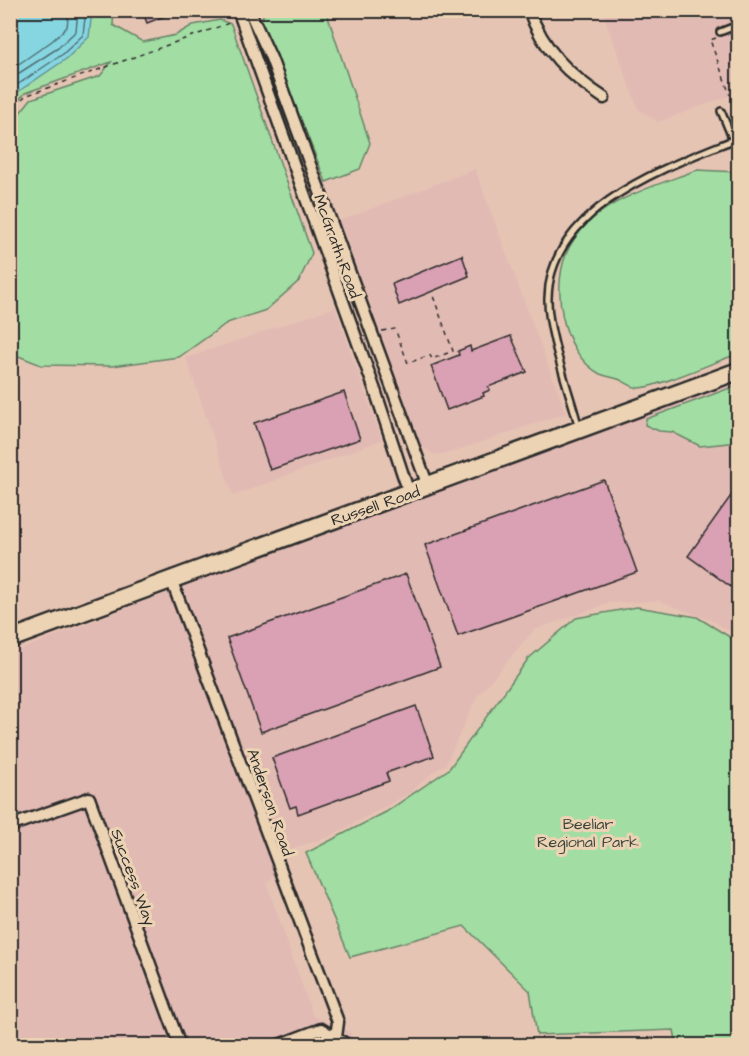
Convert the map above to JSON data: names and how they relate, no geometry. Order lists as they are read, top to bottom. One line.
{"streets":{"main road":["Russell Road"],"street":["McGrath Road","Anderson Road","Success Way"]},"crossings":[["McGrath Road","Russell Road"],["Russell Road","Anderson Road"]],"parks":["Beeliar Regional Park"]}
